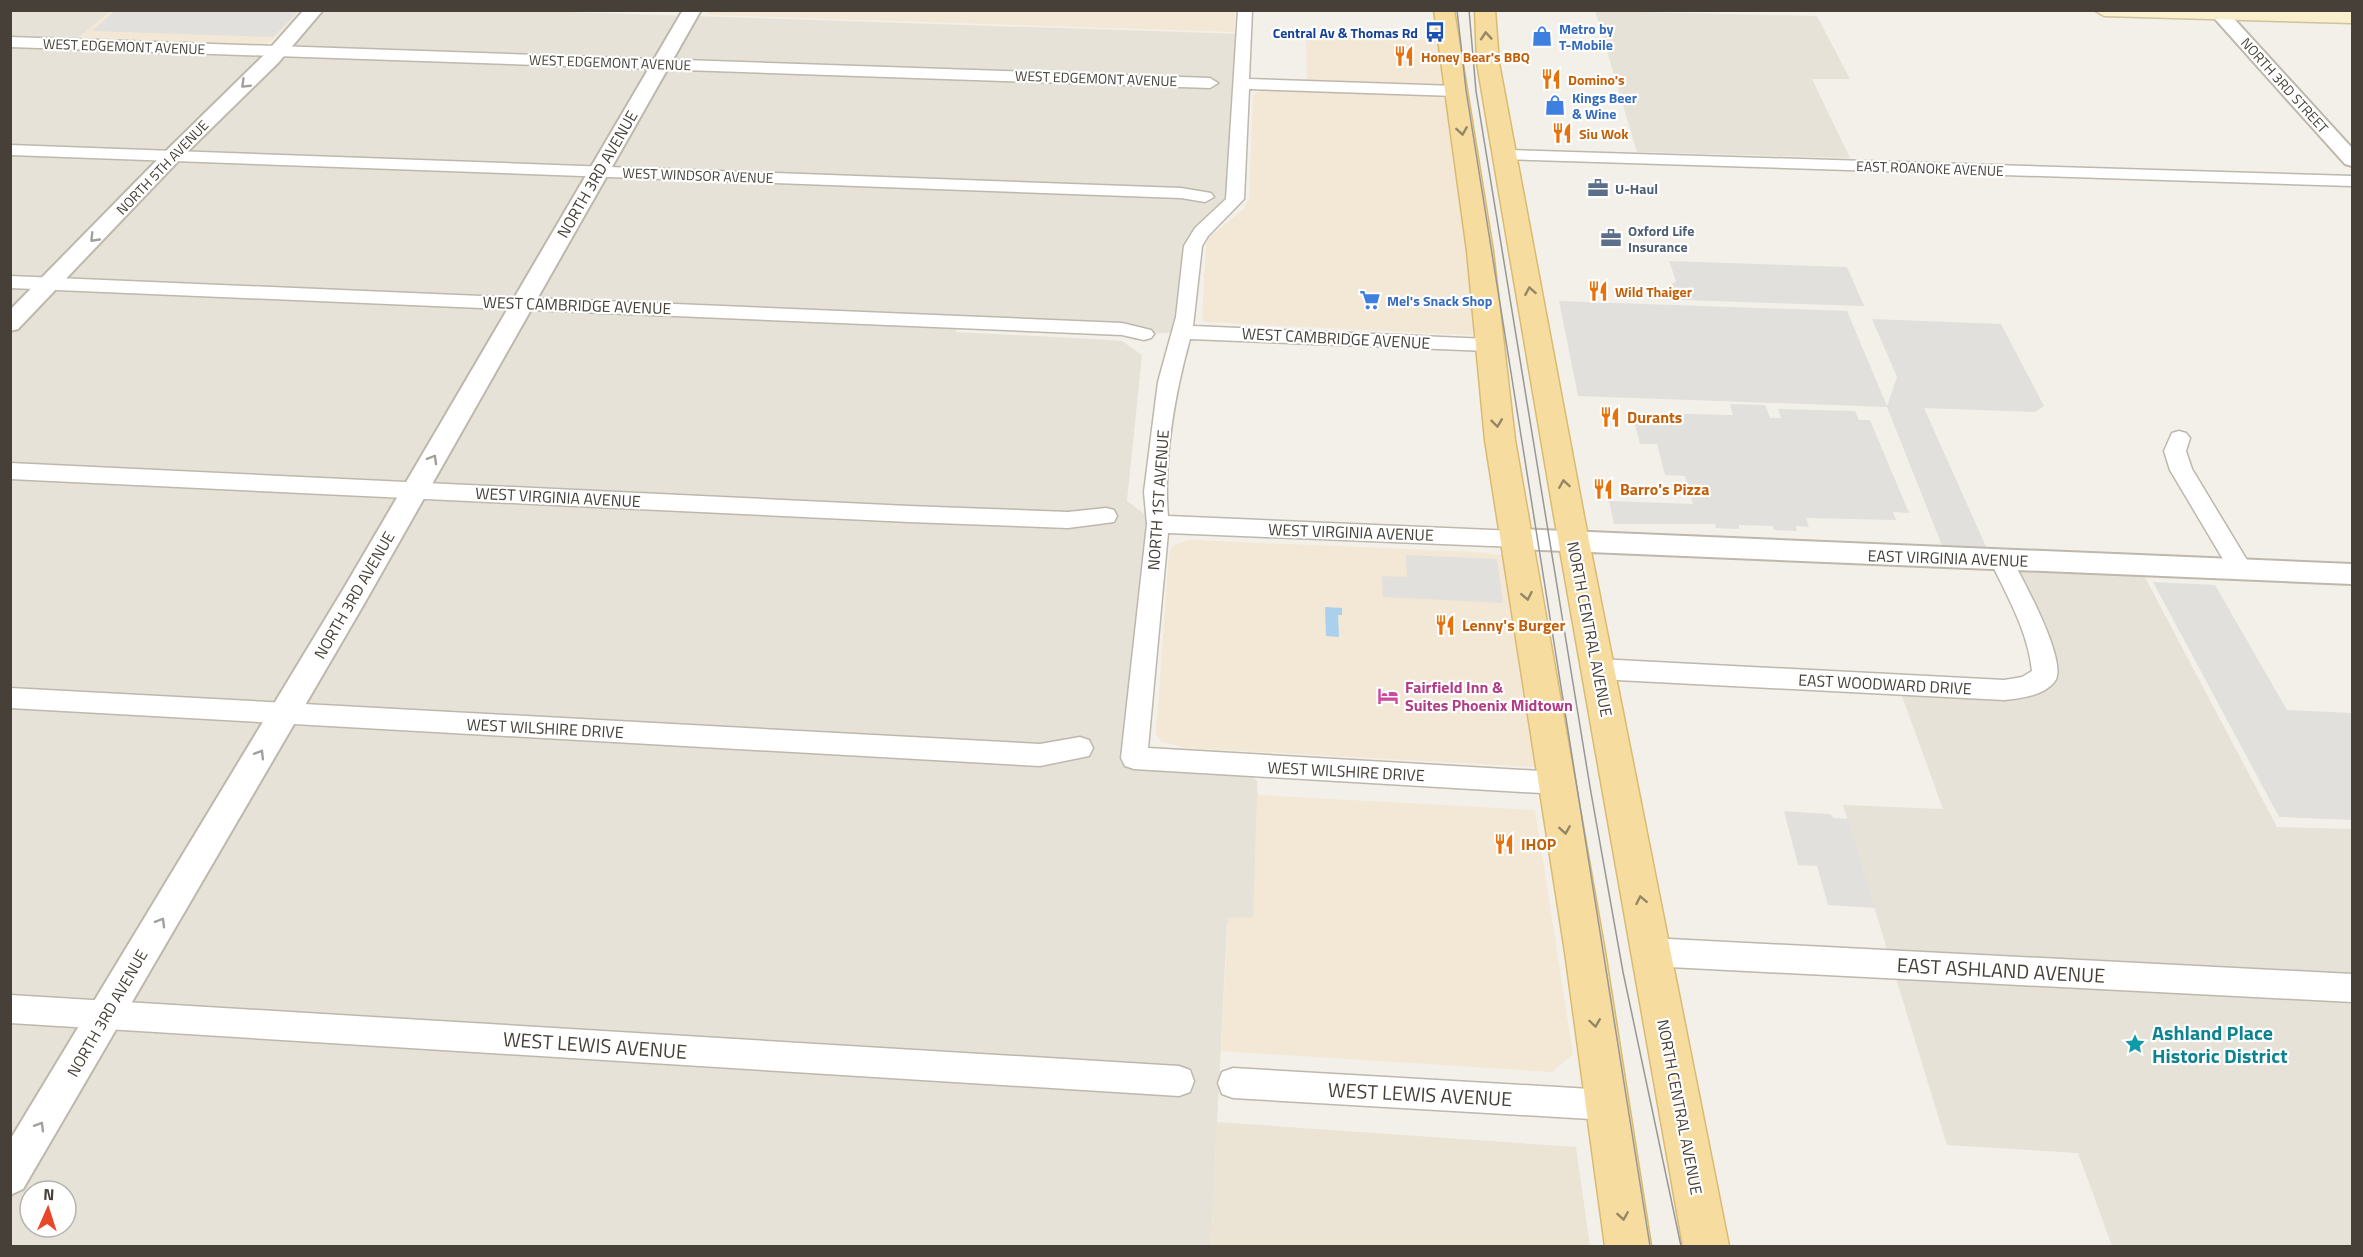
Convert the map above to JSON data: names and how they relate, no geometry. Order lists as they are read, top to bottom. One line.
{"streets":{"main road":["NORTH CENTRAL AVENUE"],"street":["WEST EDGEMONT AVENUE","NORTH 3RD STREET","NORTH 5TH AVENUE","EAST ROANOKE AVENUE","NORTH 3RD AVENUE","WEST WINDSOR AVENUE","WEST CAMBRIDGE AVENUE","WEST VIRGINIA AVENUE","NORTH 1ST AVENUE","EAST VIRGINIA AVENUE","EAST WOODWARD DRIVE","WEST WILSHIRE DRIVE","EAST ASHLAND AVENUE","WEST LEWIS AVENUE"]},"crossings":[["WEST EDGEMONT AVENUE","NORTH 5TH AVENUE"],["WEST EDGEMONT AVENUE","NORTH 3RD AVENUE"],["NORTH 5TH AVENUE","WEST WINDSOR AVENUE"],["NORTH 5TH AVENUE","WEST CAMBRIDGE AVENUE"],["EAST ROANOKE AVENUE","NORTH CENTRAL AVENUE"],["NORTH 3RD AVENUE","WEST WINDSOR AVENUE"],["NORTH 3RD AVENUE","WEST CAMBRIDGE AVENUE"],["NORTH 3RD AVENUE","WEST VIRGINIA AVENUE"],["NORTH 3RD AVENUE","WEST WILSHIRE DRIVE"],["NORTH 3RD AVENUE","WEST LEWIS AVENUE"],["WEST CAMBRIDGE AVENUE","NORTH 1ST AVENUE"],["WEST CAMBRIDGE AVENUE","NORTH CENTRAL AVENUE"],["WEST VIRGINIA AVENUE","NORTH 1ST AVENUE"],["WEST VIRGINIA AVENUE","EAST VIRGINIA AVENUE"],["WEST VIRGINIA AVENUE","NORTH CENTRAL AVENUE"],["NORTH 1ST AVENUE","WEST WILSHIRE DRIVE"],["EAST VIRGINIA AVENUE","NORTH CENTRAL AVENUE"],["EAST VIRGINIA AVENUE","EAST WOODWARD DRIVE"],["NORTH CENTRAL AVENUE","EAST WOODWARD DRIVE"],["NORTH CENTRAL AVENUE","WEST WILSHIRE DRIVE"],["NORTH CENTRAL AVENUE","EAST ASHLAND AVENUE"],["NORTH CENTRAL AVENUE","WEST LEWIS AVENUE"]],"one_way":["NORTH 5TH AVENUE","NORTH 3RD AVENUE"],"places":{"bus stop":["Central Av & Thomas Rd"],"shop":["Metro by T-Mobile","Kings Beer & Wine"],"restaurant":["Honey Bear's BBQ","Domino's","Siu Wok","Wild Thaiger","Durants","Barro's Pizza","Lenny's Burger","IHOP"],"office":["U-Haul","Oxford Life Insurance"],"supermarket":["Mel's Snack Shop"],"hotel":["Fairfield Inn & Suites Phoenix Midtown"],"place":["Ashland Place Historic District"]},"north":"top"}
